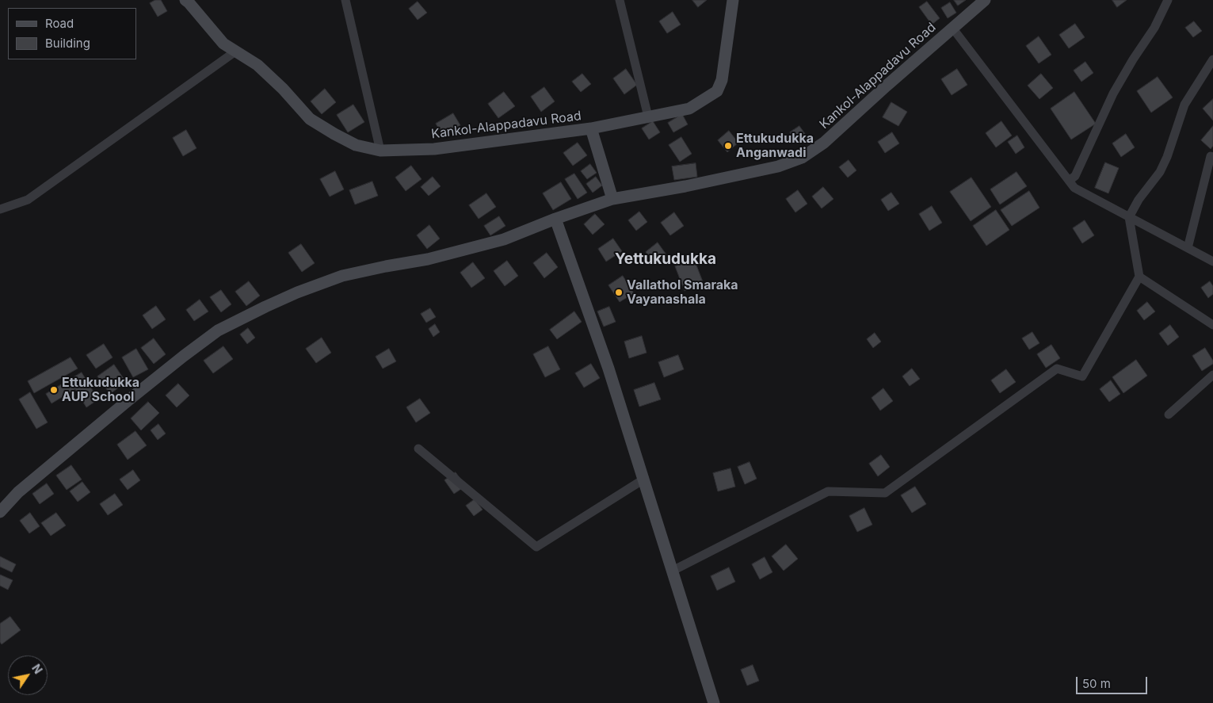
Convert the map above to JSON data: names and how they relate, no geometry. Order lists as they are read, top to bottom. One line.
{"streets":{"main road":["Kankol-Alappadavu Road"]},"districts":["Yettukudukka"],"places":["Ettukudukka Anganwadi","Vallathol Smaraka Vayanashala","Ettukudukka AUP School"],"legend":["Road","Building"],"scale_bar":"50 m","north":"top right"}
